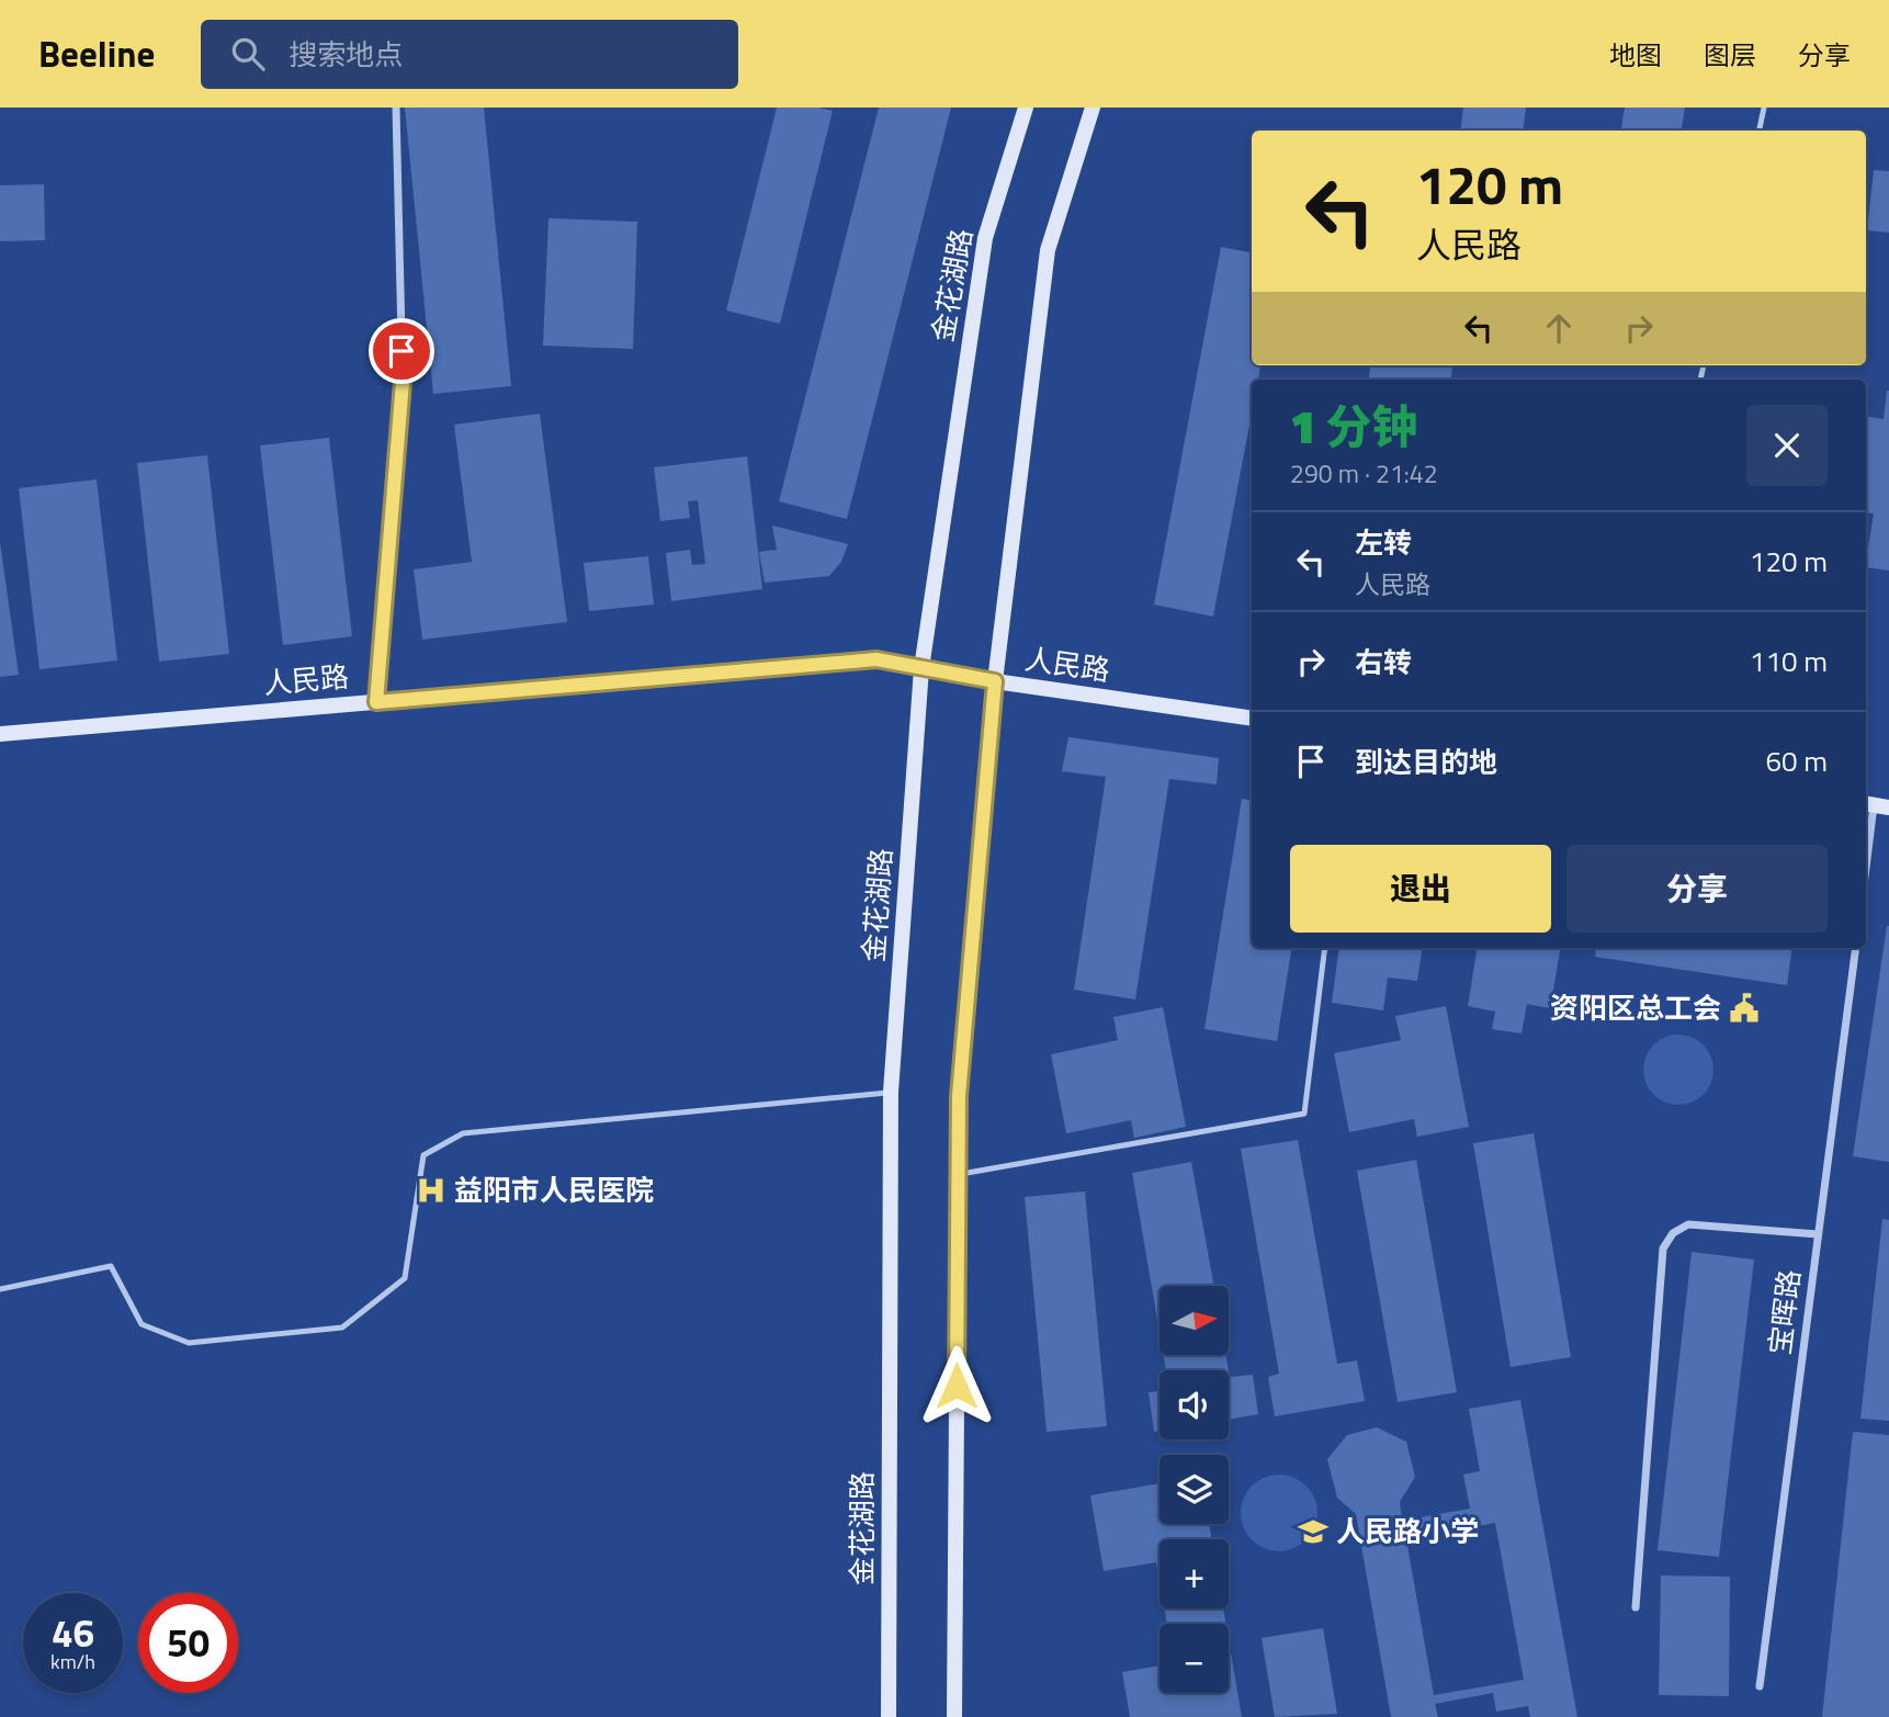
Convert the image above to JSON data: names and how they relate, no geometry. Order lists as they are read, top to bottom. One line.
{"streets":{"main road":["金花湖路","人民路"],"street":["宝晖路"]},"crossings":[["金花湖路","人民路"]],"places":{"public building":["资阳区总工会"],"hospital":["益阳市人民医院"],"school or university":["人民路小学"]},"north":"right","page":{"header":"Beeline","search":"搜索地点","nav":["地图","图层","分享"],"turn":["120 m","人民路"],"heading":["1 分钟","290 m · 21:42"],"list":[{"name":"左转","note":"人民路","value":"120 m"},{"name":"右转","value":"110 m"},{"name":"到达目的地","value":"60 m"}],"buttons":["退出","分享"],"map_buttons":["+","−"],"speed":"46 km/h","limit":"50"}}
